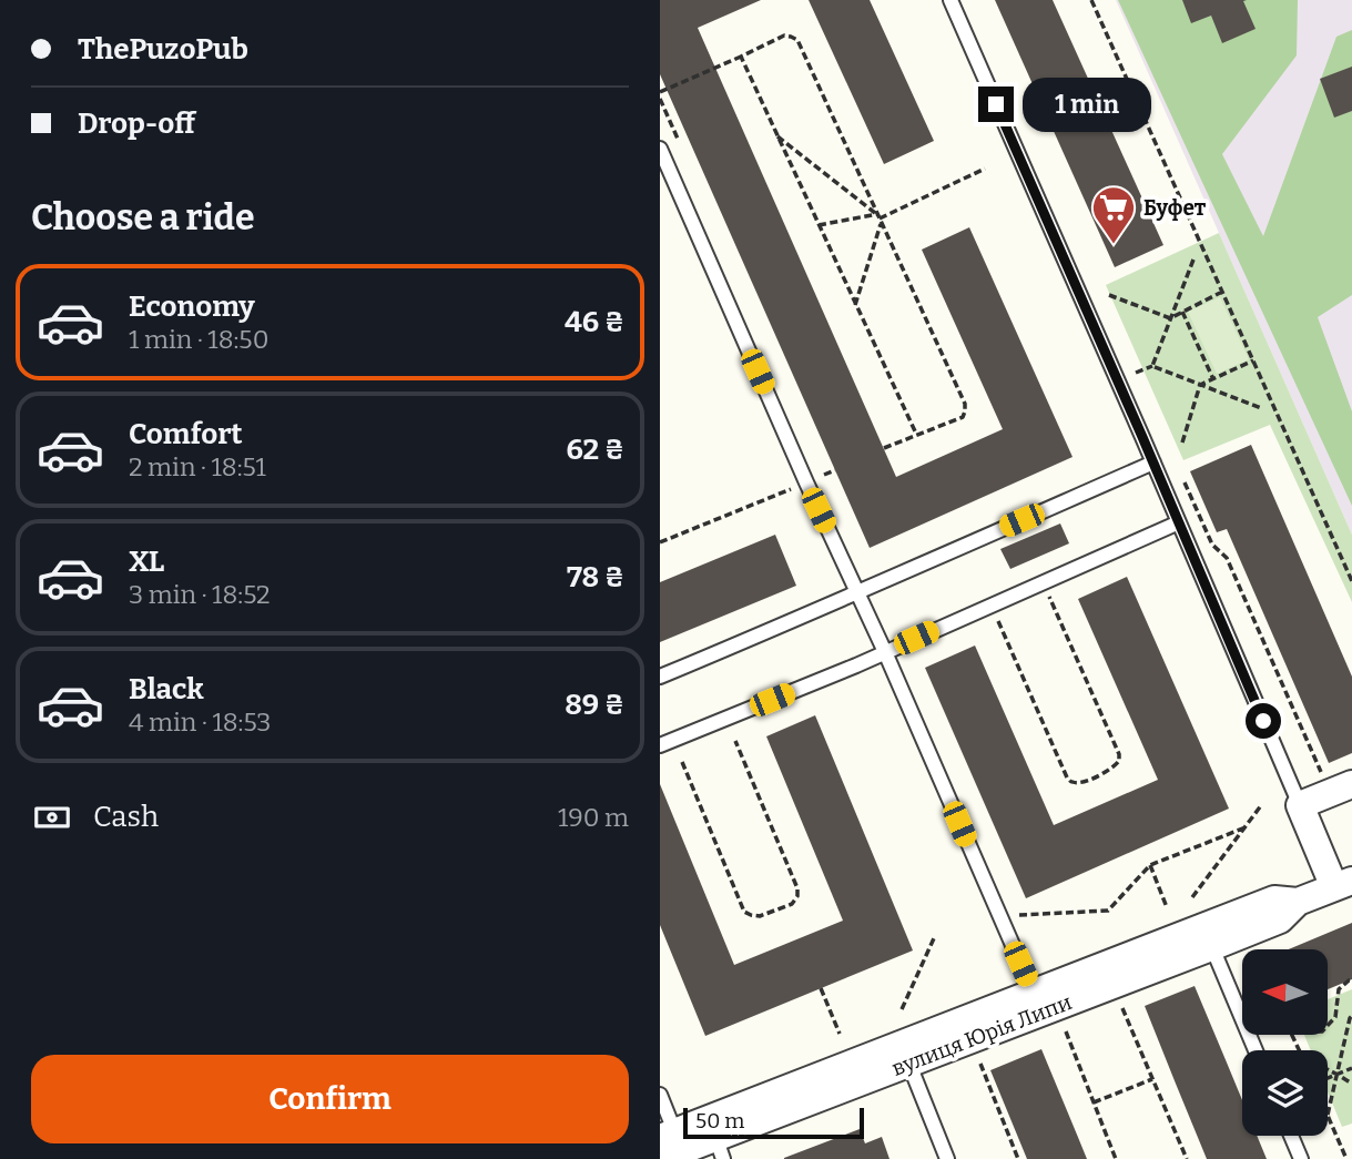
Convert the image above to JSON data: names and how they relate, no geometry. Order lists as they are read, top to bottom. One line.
{"streets":{"street":["вулиця Юрія Липи"]},"places":{"supermarket":["Буфет"]},"scale_bar":"50 m","north":"left","page":{"banner":["ThePuzoPub","Drop-off"],"bubble":"1 min","heading":"Choose a ride","list":[{"name":"Economy","note":"1 min · 18:50","value":"46 ₴"},{"name":"Comfort","note":"2 min · 18:51","value":"62 ₴"},{"name":"XL","note":"3 min · 18:52","value":"78 ₴"},{"name":"Black","note":"4 min · 18:53","value":"89 ₴"}],"pay":["Cash","190 m"],"buttons":"Confirm","scale":"50 m"}}
